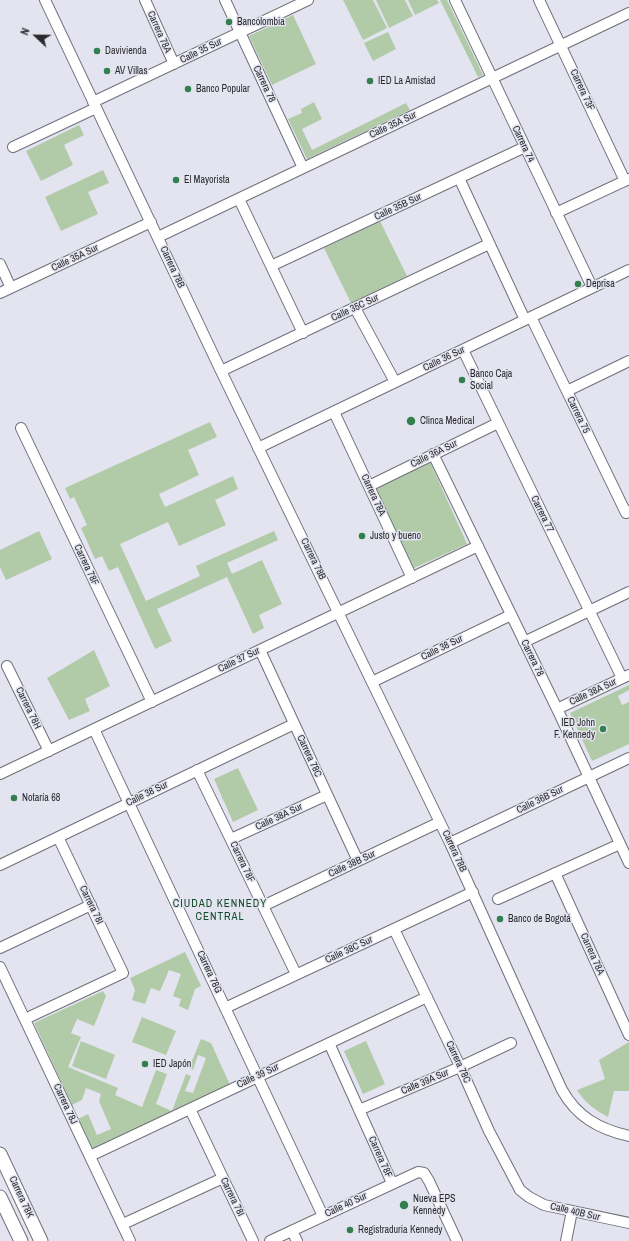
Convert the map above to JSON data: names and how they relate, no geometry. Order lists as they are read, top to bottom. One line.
{"streets":{"main road":["Carrera 78K"],"street":["Carrera 78A","Calle 35 Sur","Carrera 78","Carrera 73F","Calle 35A Sur","Carrera 74","Calle 35B Sur","Carrera 78B","Calle 35C Sur","Calle 36 Sur","Carrera 75","Calle 36A Sur","Carrera 77","Carrera 78F","Calle 38 Sur","Calle 37 Sur","Calle 38A Sur","Carrera 78H","Carrera 78C","Calle 36B Sur","Calle 38B Sur","Carrera 78I","Calle 38C Sur","Carrera 78G","Calle 39 Sur","Calle 39A Sur","Carrera 78J","Calle 40 Sur","Calle 40B Sur"]},"crossings":[["Carrera 78A","Calle 35 Sur"],["Carrera 78A","Calle 36 Sur"],["Carrera 78A","Calle 36A Sur"],["Carrera 78A","Calle 37 Sur"],["Calle 35 Sur","Carrera 78"],["Calle 35 Sur","Carrera 78B"],["Carrera 78","Calle 35A Sur"],["Carrera 78","Calle 36A Sur"],["Carrera 78","Calle 38 Sur"],["Carrera 78","Calle 37 Sur"],["Carrera 78","Calle 38A Sur"],["Carrera 78","Calle 36B Sur"],["Carrera 73F","Calle 35A Sur"],["Calle 35A Sur","Carrera 74"],["Calle 35A Sur","Carrera 78B"],["Carrera 74","Calle 35B Sur"],["Carrera 74","Calle 36 Sur"],["Calle 35B Sur","Carrera 75"],["Carrera 78B","Calle 35C Sur"],["Carrera 78B","Calle 36 Sur"],["Carrera 78B","Calle 38 Sur"],["Carrera 78B","Calle 37 Sur"],["Carrera 78B","Calle 36B Sur"],["Carrera 78B","Calle 38B Sur"],["Carrera 78B","Calle 38C Sur"],["Calle 35C Sur","Carrera 75"],["Calle 36 Sur","Carrera 75"],["Calle 36 Sur","Carrera 77"],["Calle 36A Sur","Carrera 77"],["Carrera 77","Calle 38A Sur"],["Carrera 78F","Calle 38 Sur"],["Carrera 78F","Calle 37 Sur"],["Carrera 78F","Calle 38A Sur"],["Carrera 78F","Calle 38B Sur"],["Carrera 78F","Calle 38C Sur"],["Carrera 78F","Calle 39 Sur"],["Carrera 78F","Calle 39A Sur"],["Carrera 78F","Calle 40 Sur"],["Calle 38 Sur","Carrera 78C"],["Calle 38 Sur","Carrera 78I"],["Calle 38 Sur","Carrera 78G"],["Calle 37 Sur","Carrera 78H"],["Calle 37 Sur","Carrera 78C"],["Calle 37 Sur","Carrera 78G"],["Calle 38A Sur","Carrera 78C"],["Carrera 78C","Calle 38B Sur"],["Carrera 78C","Calle 38C Sur"],["Carrera 78C","Calle 39 Sur"],["Carrera 78C","Calle 39A Sur"],["Carrera 78C","Calle 40B Sur"],["Carrera 78I","Calle 39 Sur"],["Carrera 78I","Carrera 78J"],["Calle 38C Sur","Carrera 78G"],["Carrera 78G","Calle 39 Sur"],["Carrera 78G","Calle 40 Sur"],["Calle 39 Sur","Carrera 78J"]],"districts":["CIUDAD KENNEDY CENTRAL"],"places":["Bancolombia","Davivienda","AV Villas","IED La Amistad","Banco Popular","El Mayorista","Deprisa","Banco Caja Social","Clinca Medical","Justo y bueno","IED John F. Kennedy","Notaría 68","Banco de Bogotá","IED Japón","Nueva EPS Kennedy","Registraduria Kennedy"],"north":"left"}
